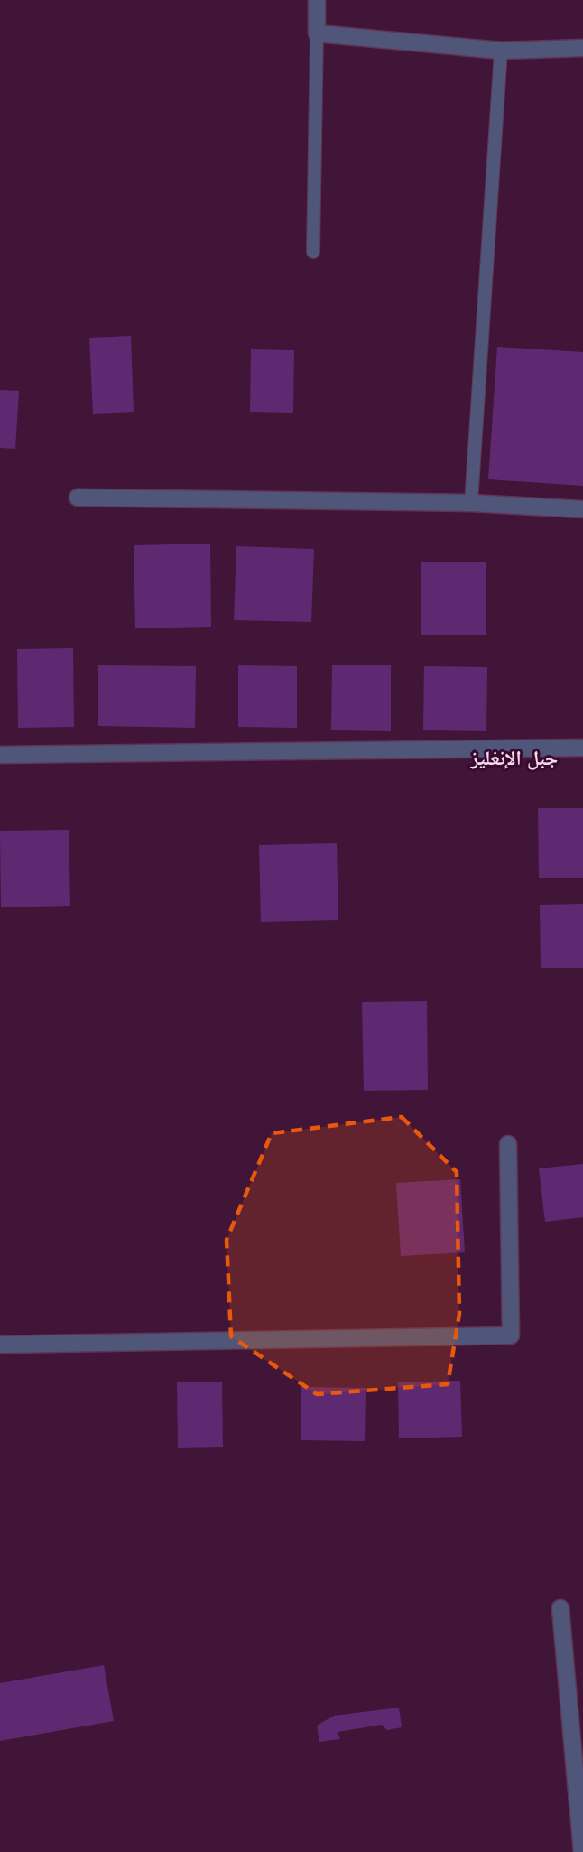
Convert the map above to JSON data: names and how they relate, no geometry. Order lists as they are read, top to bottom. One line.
{"districts":["جبل الإنغليز"]}
